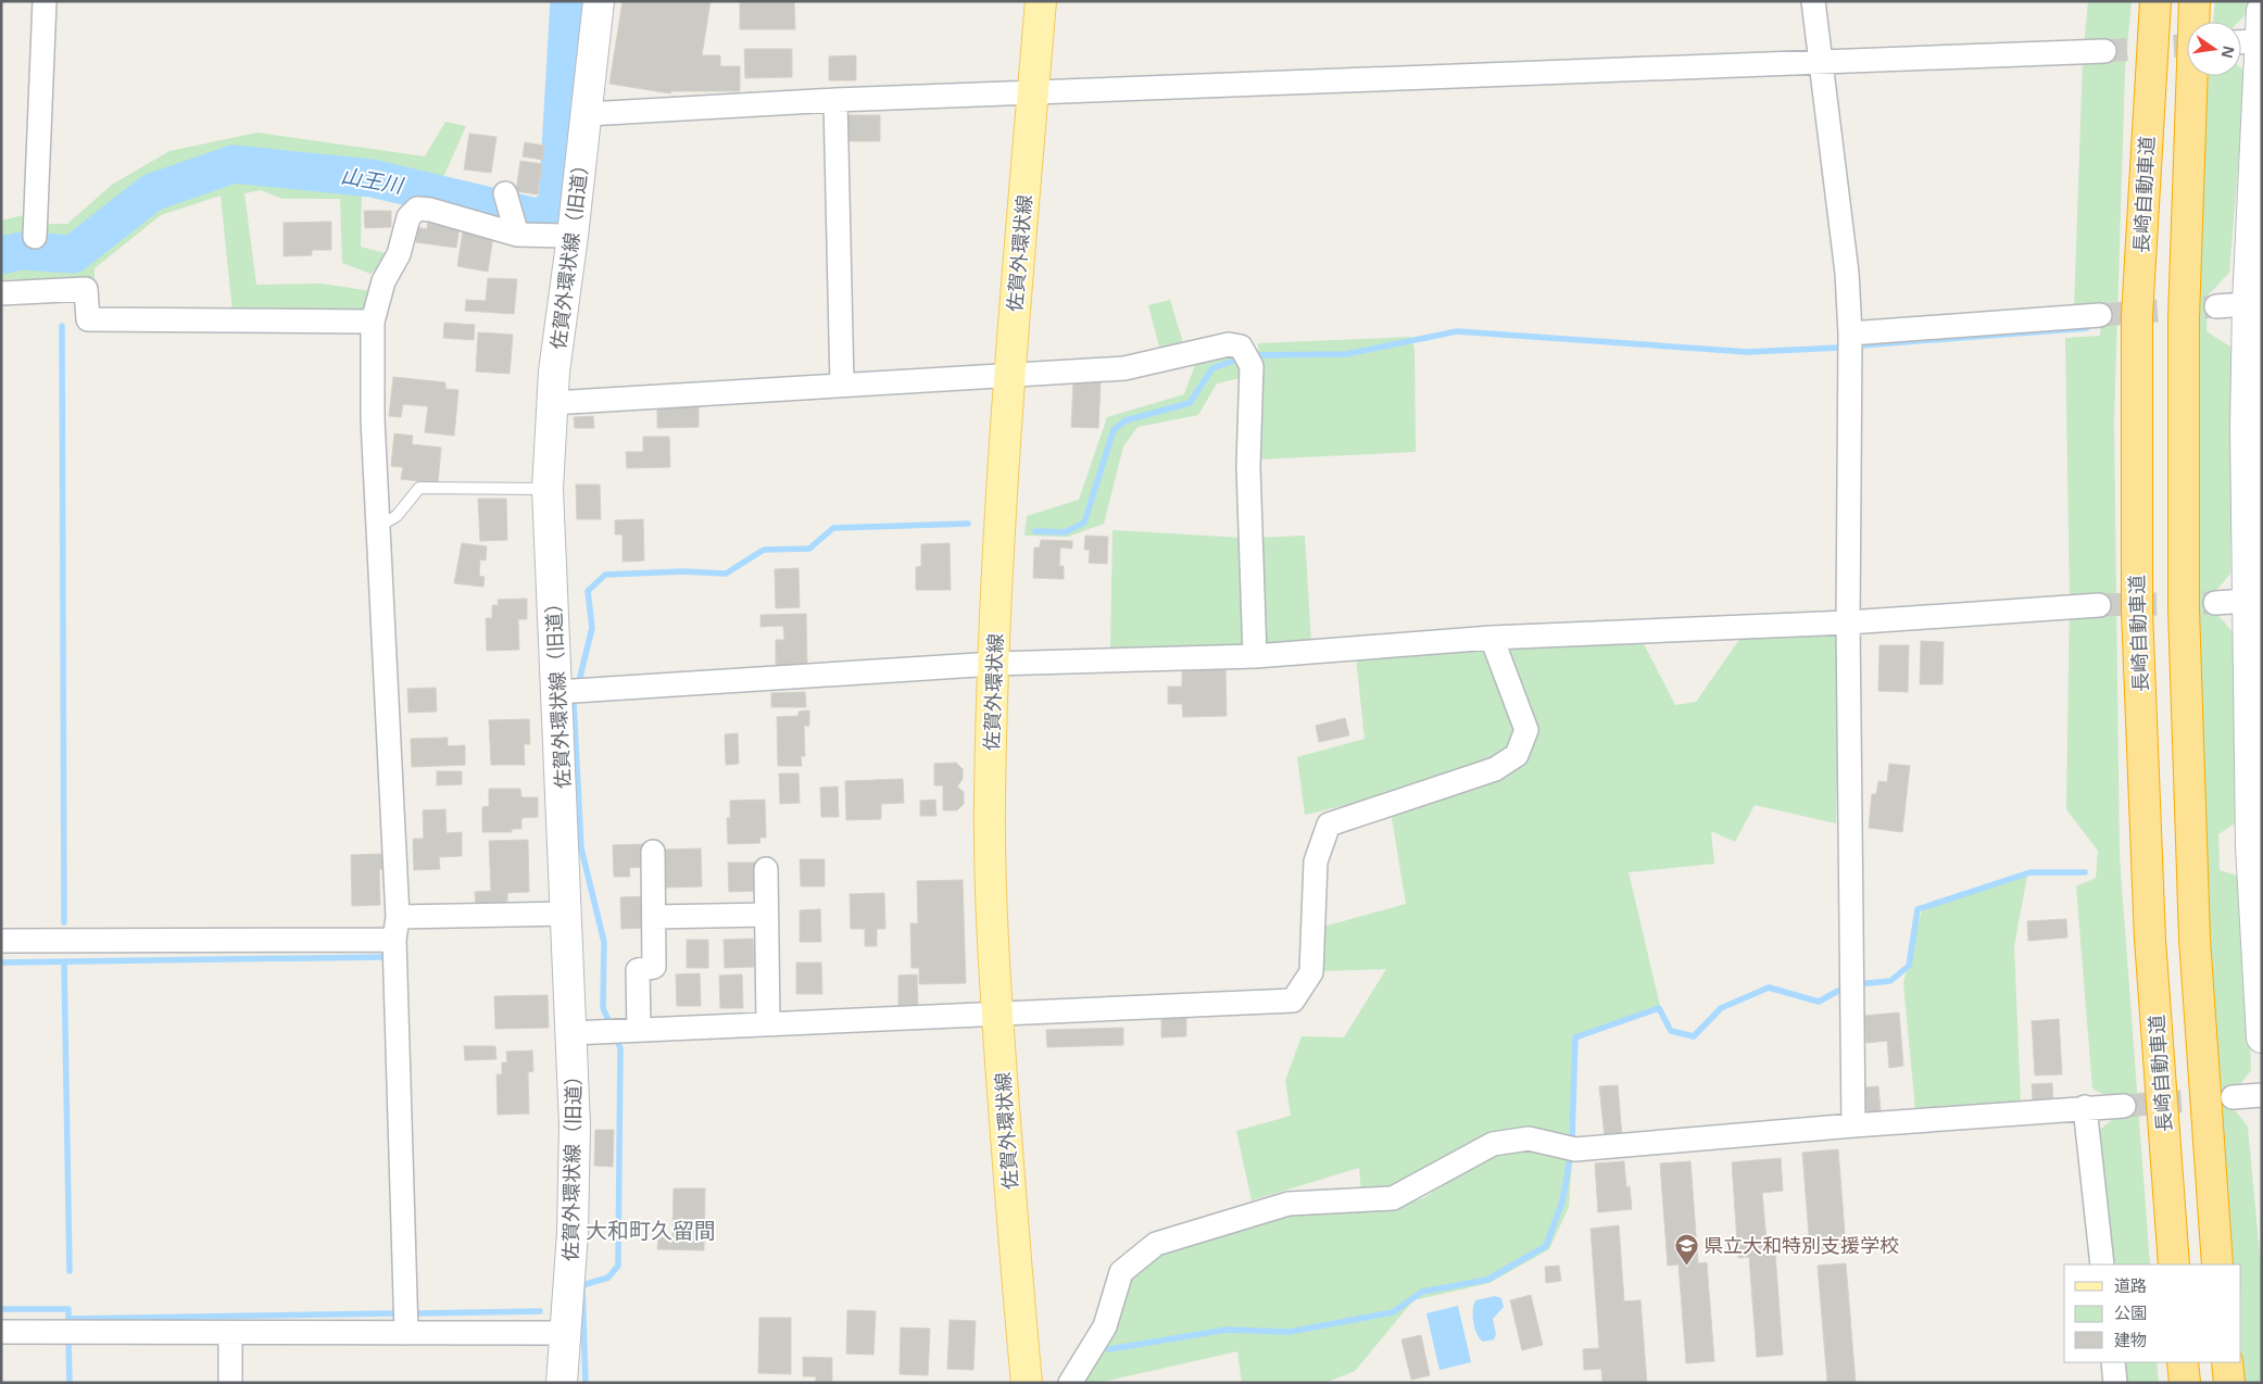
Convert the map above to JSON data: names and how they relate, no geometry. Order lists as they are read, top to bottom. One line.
{"streets":{"highway":["長崎自動車道"],"main road":["佐賀外環状線"],"street":["佐賀外環状線（旧道）"]},"districts":["大和町久留間"],"water":["山王川"],"places":{"school or university":["県立大和特別支援学校"]},"legend":["道路","公園","建物"],"north":"right"}
